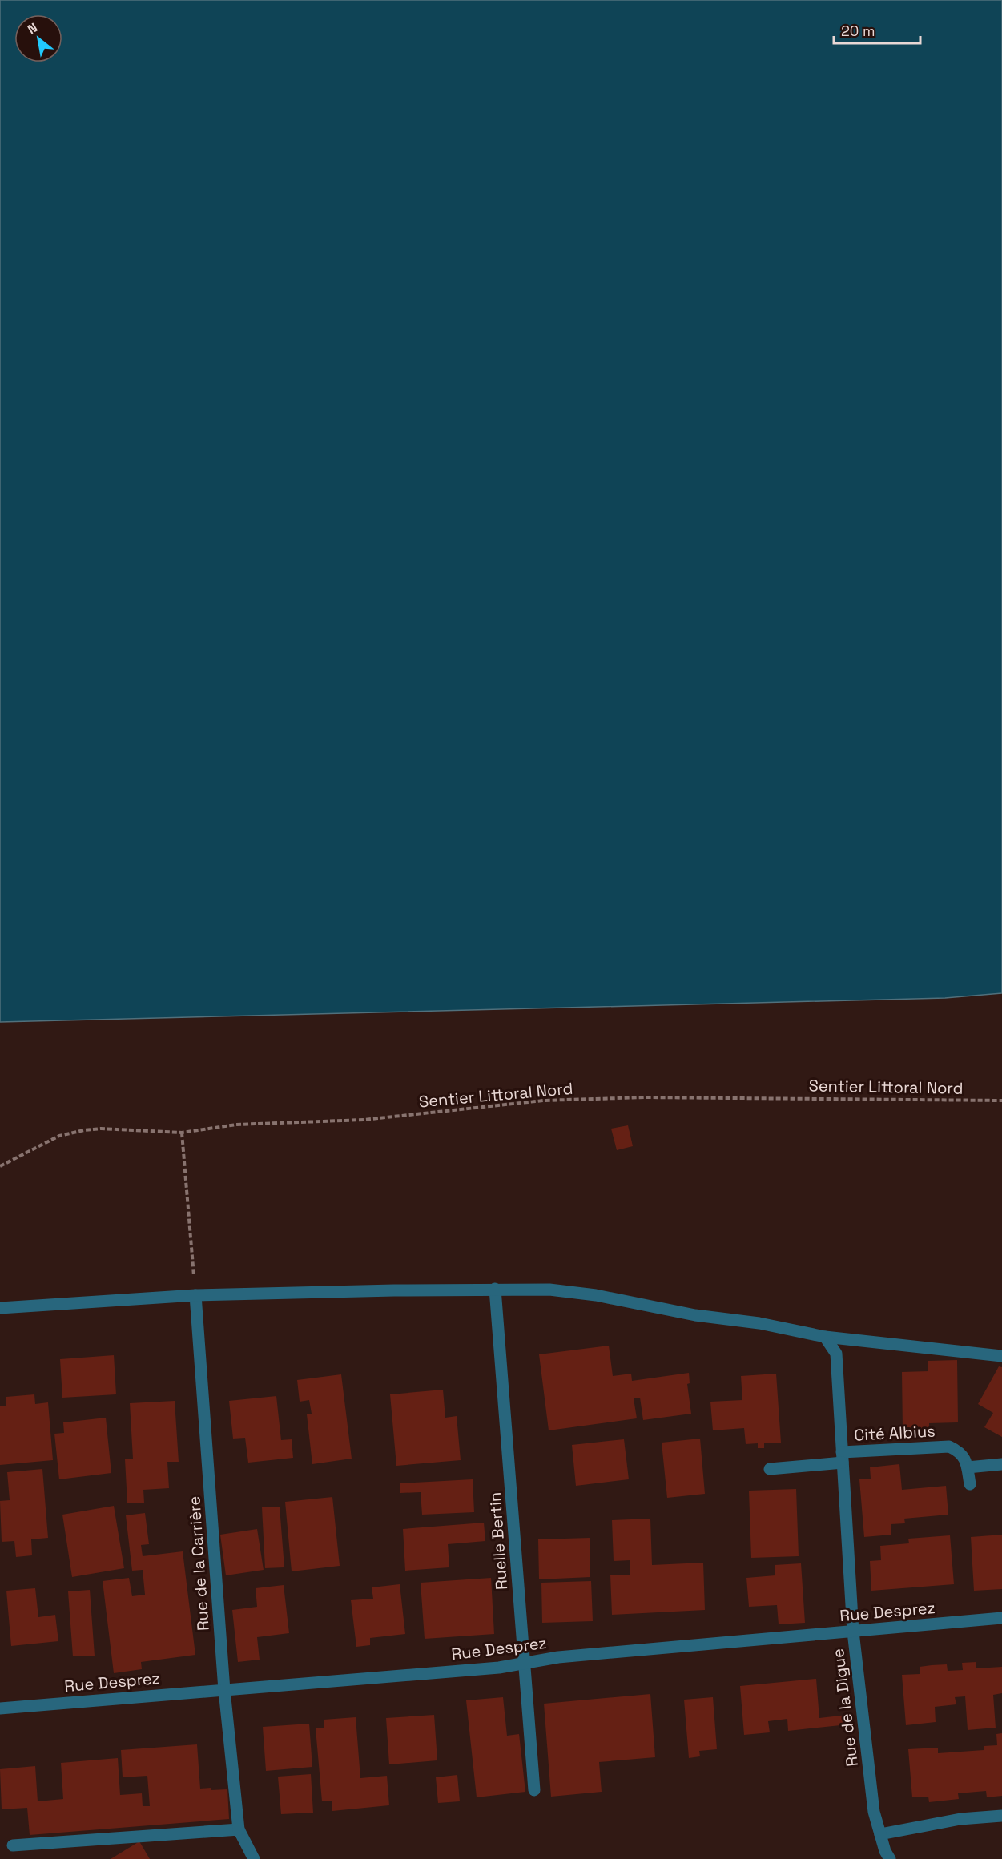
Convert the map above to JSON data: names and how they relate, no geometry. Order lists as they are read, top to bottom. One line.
{"streets":{"street":["Cité Albius","Ruelle Bertin","Rue de la Carrière","Rue Desprez","Rue de la Digue"],"path":["Sentier Littoral Nord"]},"crossings":[["Cité Albius","Rue de la Digue"],["Ruelle Bertin","Rue Desprez"],["Rue de la Carrière","Rue Desprez"],["Rue Desprez","Rue de la Digue"]],"scale_bar":"20 m","north":"top left"}
